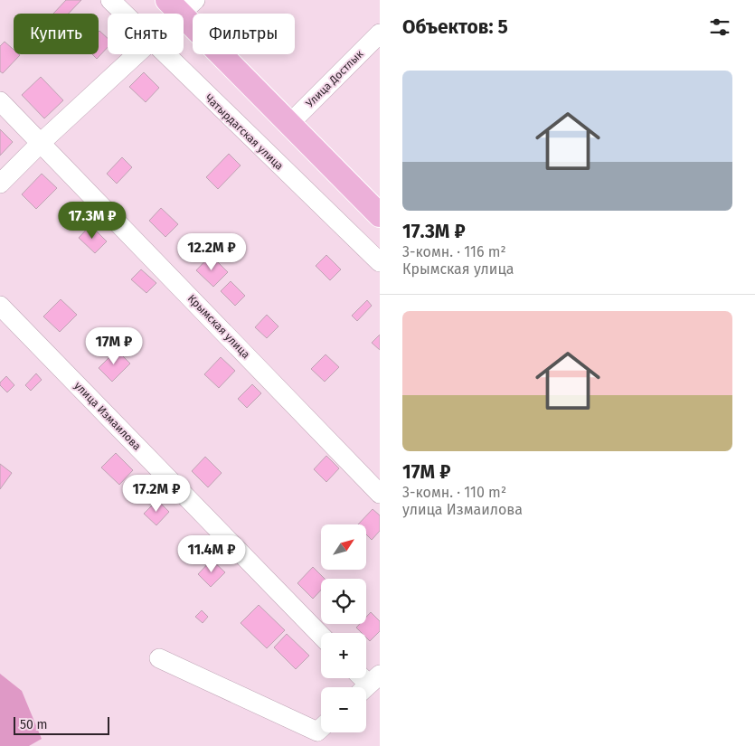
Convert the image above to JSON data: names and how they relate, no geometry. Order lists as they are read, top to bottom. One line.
{"streets":{"street":["Улица Достлык","Чатырдагская улица","Крымская улица","улица Измаилова"]},"scale_bar":"50 m","north":"top right","page":{"heading":"Объектов: 5","chip":["Купить","Снять","Фильтры"],"list":[{"name":"17.3M ₽","note":"3-комн. · 116 m² · Крымская улица"},{"name":"17M ₽","note":"3-комн. · 110 m² · улица Измаилова"}],"price":["17.3M ₽","12.2M ₽","17M ₽","17.2M ₽","11.4M ₽"],"map_buttons":["+","−"],"scale":"50 m"}}
